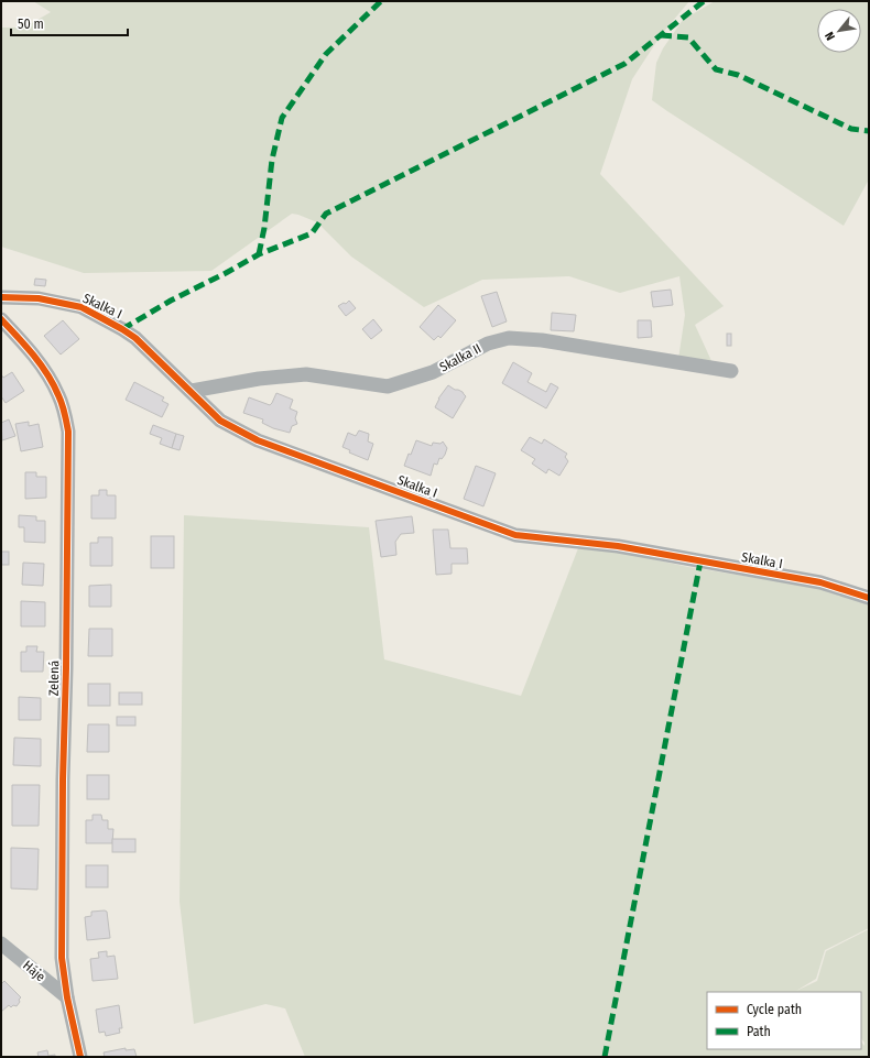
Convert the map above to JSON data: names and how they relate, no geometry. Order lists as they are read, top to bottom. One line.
{"streets":{"street":["Skalka I","Skalka II","Zelená","Háje"]},"crossings":[["Skalka I","Skalka II"],["Zelená","Háje"]],"legend":["Cycle path","Path"],"scale_bar":"50 m","north":"bottom left"}
